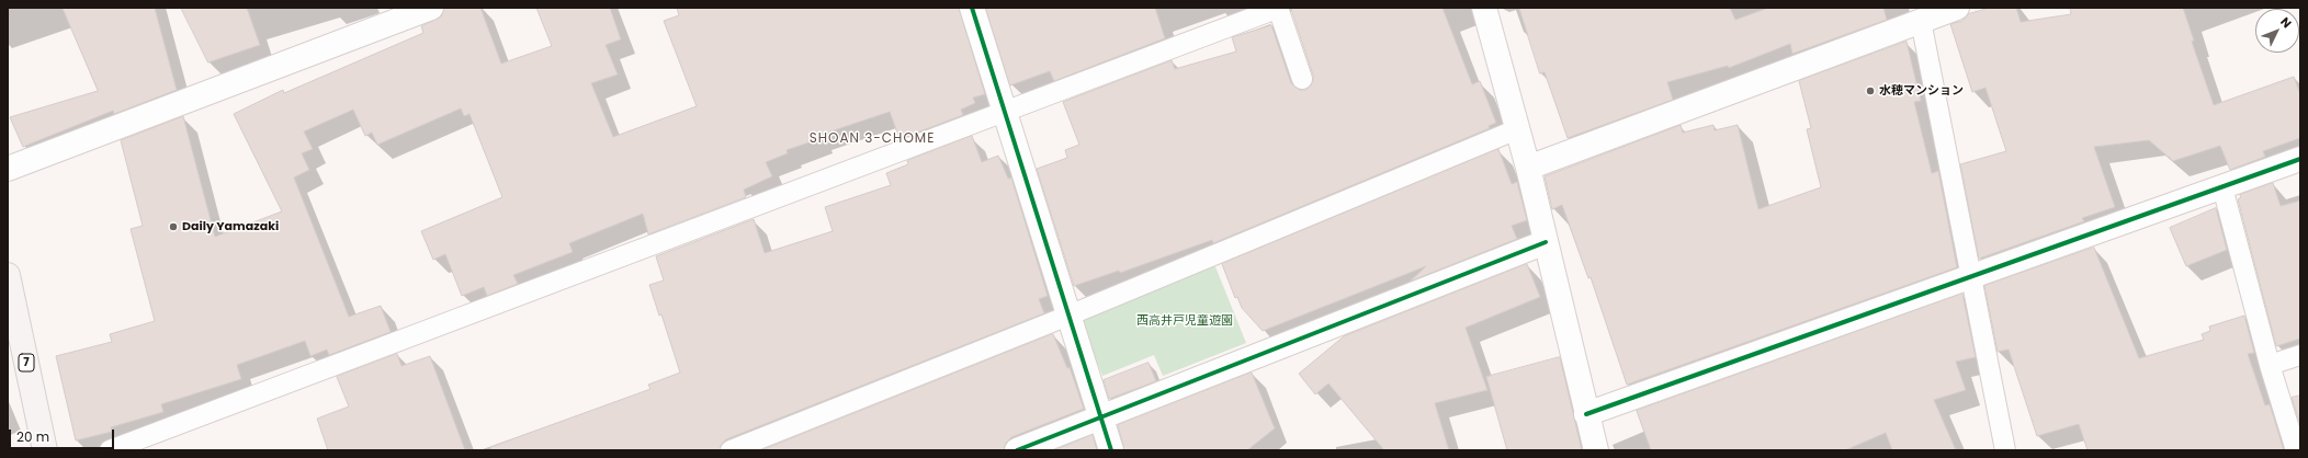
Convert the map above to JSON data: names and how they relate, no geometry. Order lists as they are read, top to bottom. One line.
{"streets":{"main road":["7"]},"districts":["SHOAN 3-CHOME"],"parks":["西高井戸児童遊園"],"places":["水穂マンション","Daily Yamazaki"],"scale_bar":"20 m","north":"top right"}
